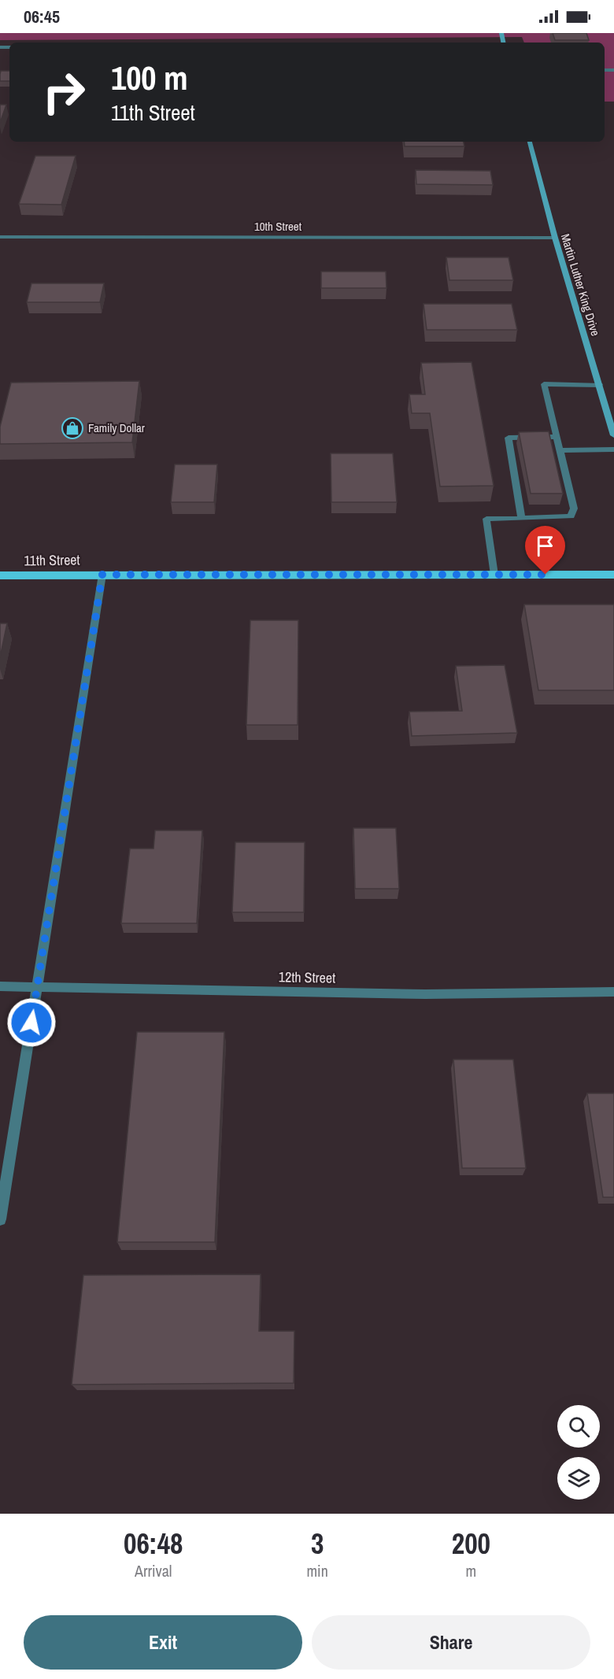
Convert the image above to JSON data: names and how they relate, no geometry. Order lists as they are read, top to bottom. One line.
{"streets":{"main road":["11th Street"],"street":["10th Street","Martin Luther King Drive","12th Street"]},"crossings":[["10th Street","Martin Luther King Drive"]],"places":{"shop":["Family Dollar"]},"page":{"status":"06:45","turn":["100 m","11th Street"],"eta":["06:48","Arrival","3","min","200","m"],"buttons":["Exit","Share"]}}
